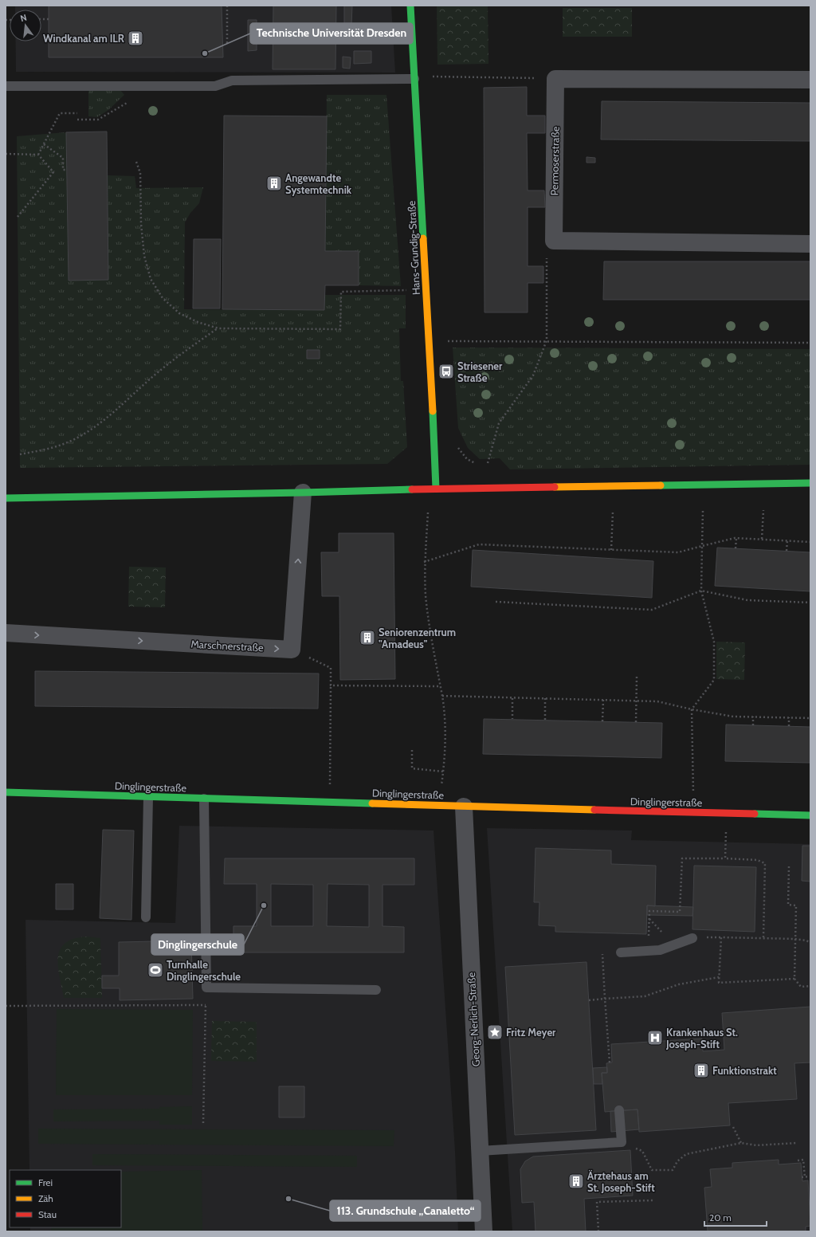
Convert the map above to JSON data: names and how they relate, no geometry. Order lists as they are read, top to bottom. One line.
{"streets":{"street":["Permoserstraße","Hans-Grundig-Straße","Marschnerstraße","Dinglingerstraße","Georg-Nerlich-Straße"]},"crossings":[["Dinglingerstraße","Georg-Nerlich-Straße"]],"places":{"building":["Windkanal am ILR","Angewandte Systemtechnik","Seniorenzentrum \"Amadeus\"","Funktionstrakt","Ärztehaus am St. Joseph-Stift"],"other":["Technische Universität Dresden","Dinglingerschule","113. Grundschule „Canaletto“"],"bus stop":["Striesener Straße"],"sports":["Turnhalle Dinglingerschule"],"place":["Fritz Meyer"],"hospital":["Krankenhaus St. Joseph-Stift"]},"legend":["Frei","Zäh","Stau"],"scale_bar":"20 m","north":"top"}
